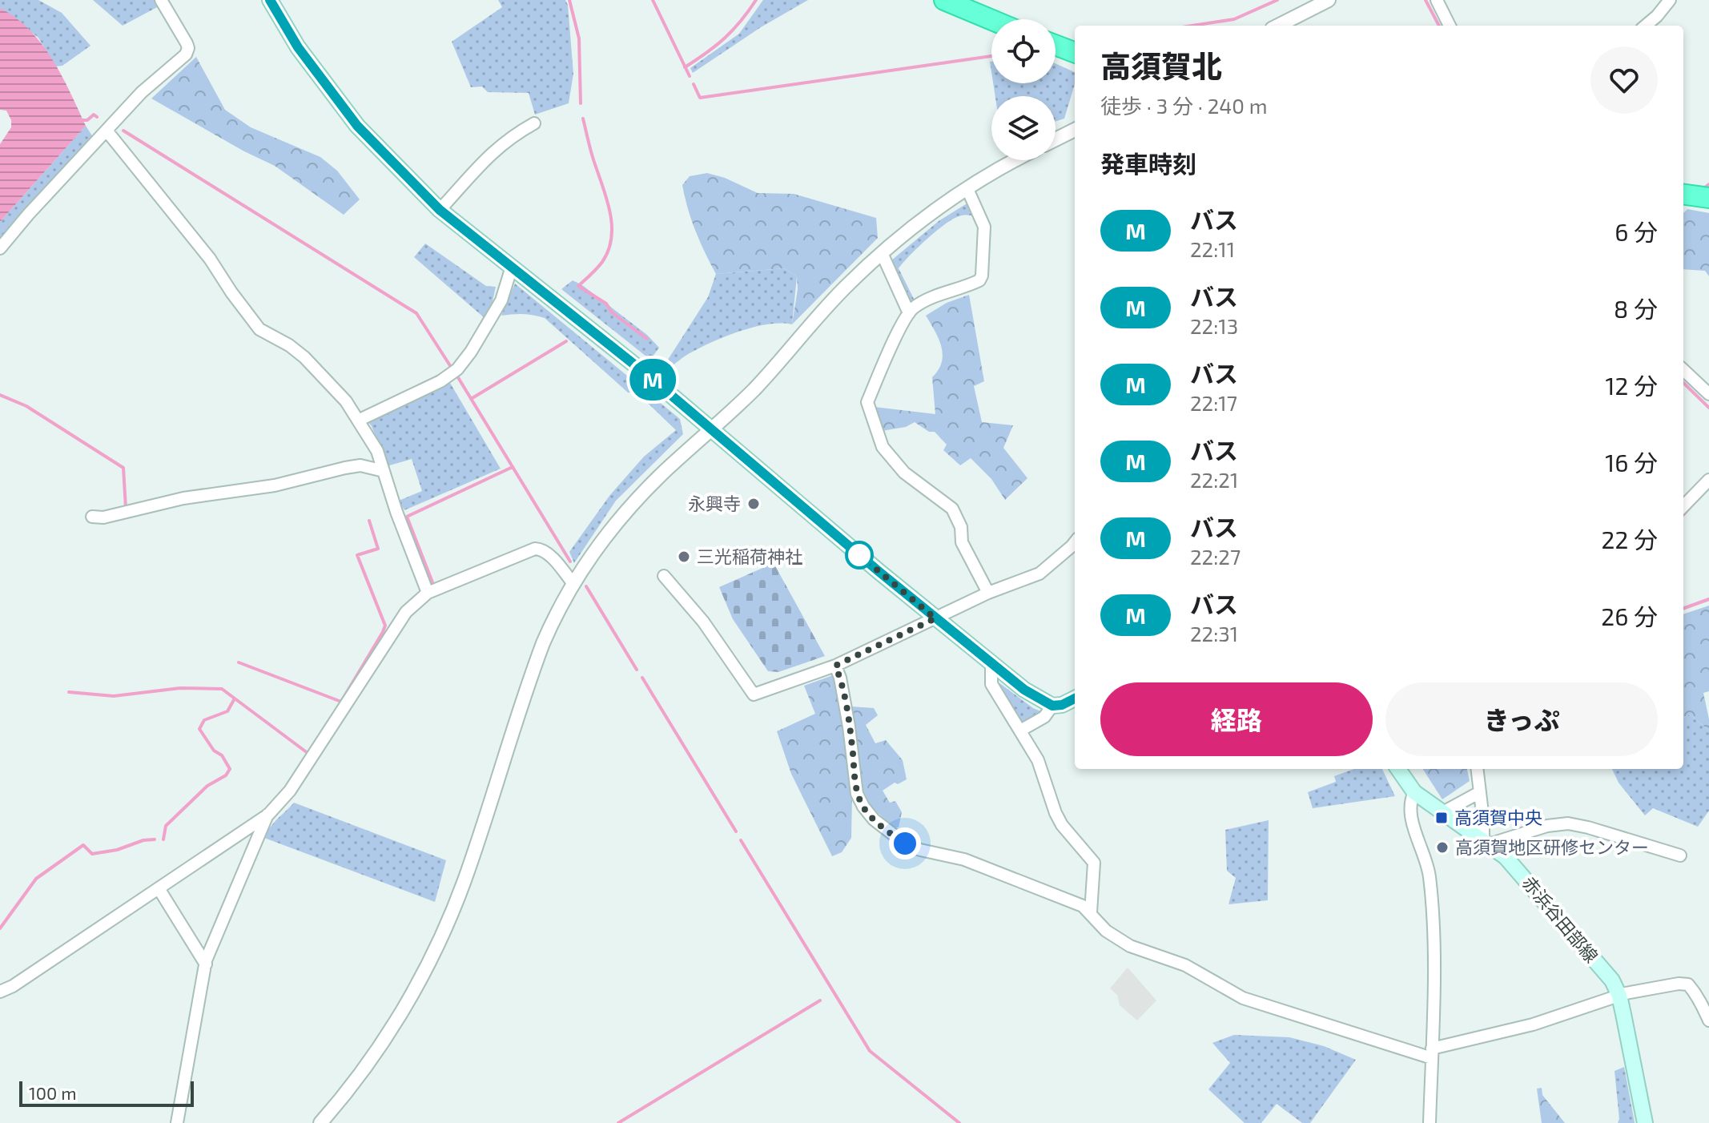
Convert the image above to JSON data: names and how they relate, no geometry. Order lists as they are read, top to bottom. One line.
{"streets":{"main road":["赤浜谷田部線"]},"places":{"other":["永興寺","三光稲荷神社","高須賀地区研修センター"],"transit":["高須賀中央"]},"lines":["bus line M"],"scale_bar":"100 m","page":{"on_map":"M","heading":[["高須賀北","徒歩 · 3 分 · 240 m"],"発車時刻"],"list":[{"mark":"M","name":"バス","note":"22:11","value":"6 分"},{"mark":"M","name":"バス","note":"22:13","value":"8 分"},{"mark":"M","name":"バス","note":"22:17","value":"12 分"},{"mark":"M","name":"バス","note":"22:21","value":"16 分"},{"mark":"M","name":"バス","note":"22:27","value":"22 分"},{"mark":"M","name":"バス","note":"22:31","value":"26 分"}],"buttons":["経路","きっぷ"],"scale":"100 m"}}
